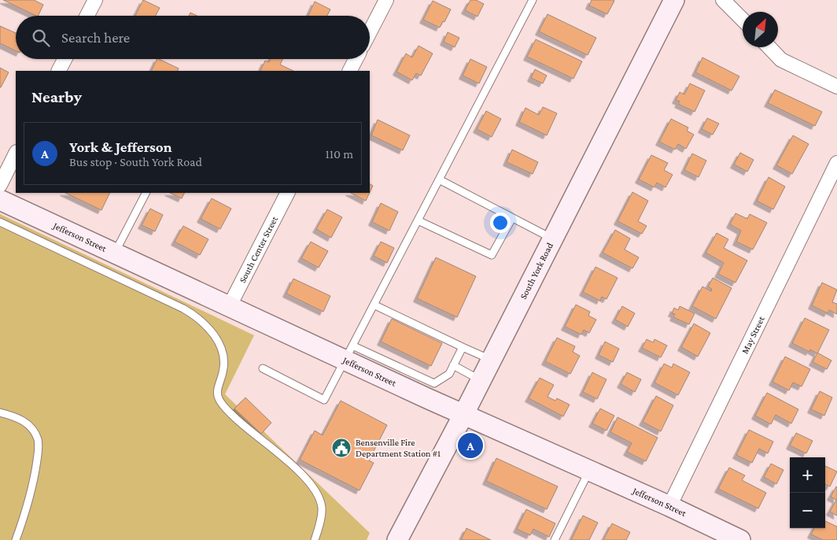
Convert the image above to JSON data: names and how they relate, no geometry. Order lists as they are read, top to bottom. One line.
{"streets":{"street":["Jefferson Street","South Center Street","South York Road","May Street"]},"crossings":[["Jefferson Street","South Center Street"],["Jefferson Street","South York Road"],["Jefferson Street","May Street"]],"places":{"public building":["Bensenville Fire Department Station #1"]},"north":"top right","page":{"search":"Search here","heading":"Nearby","list":[{"mark":"A","name":"York & Jefferson","note":"Bus stop · South York Road","value":"110 m"}],"pins":"A","map_buttons":["+","−"]}}
